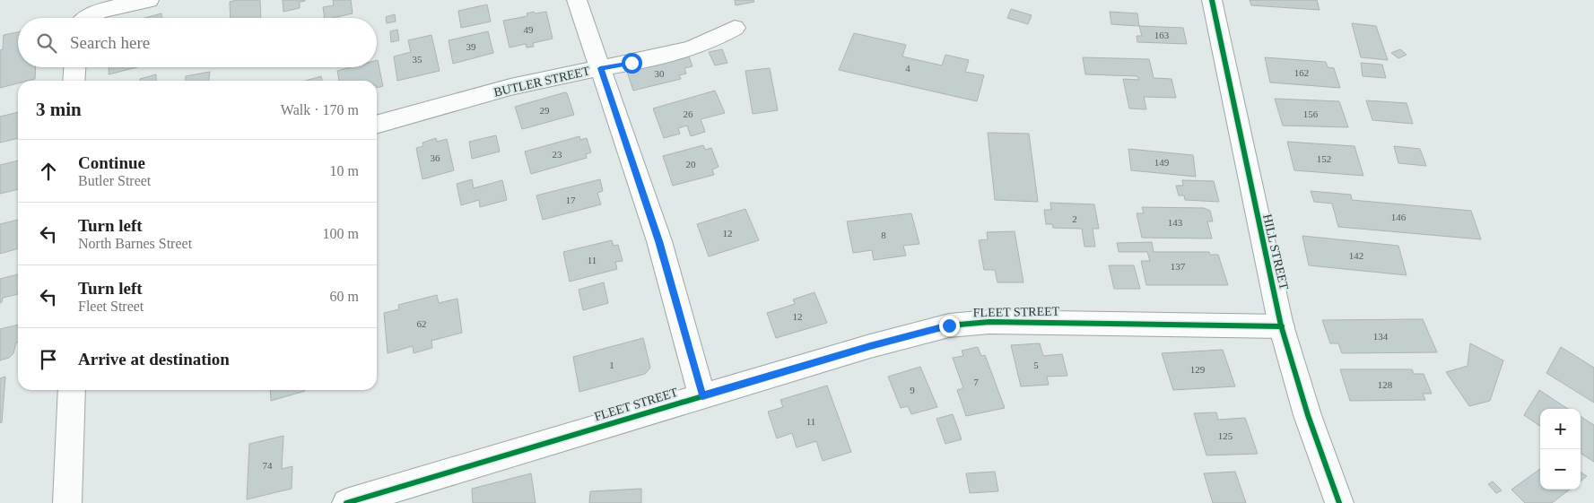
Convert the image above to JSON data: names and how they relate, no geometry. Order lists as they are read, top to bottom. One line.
{"streets":{"street":["BUTLER STREET","HILL STREET","FLEET STREET"]},"crossings":[["HILL STREET","FLEET STREET"]],"house_numbers":["49","163","39","35","4","162","30","29","26","156","23","36","152","149","20","17","146","2","143","12","8","142","11","137","12","62","134","1","5","129","7","128","9","11","125","74"],"page":{"search":"Search here","heading":["3 min","Walk · 170 m"],"list":[["Continue","Butler Street","10 m"],["Turn left","North Barnes Street","100 m"],["Turn left","Fleet Street","60 m"],"Arrive at destination"],"map_buttons":["+","−"]}}
